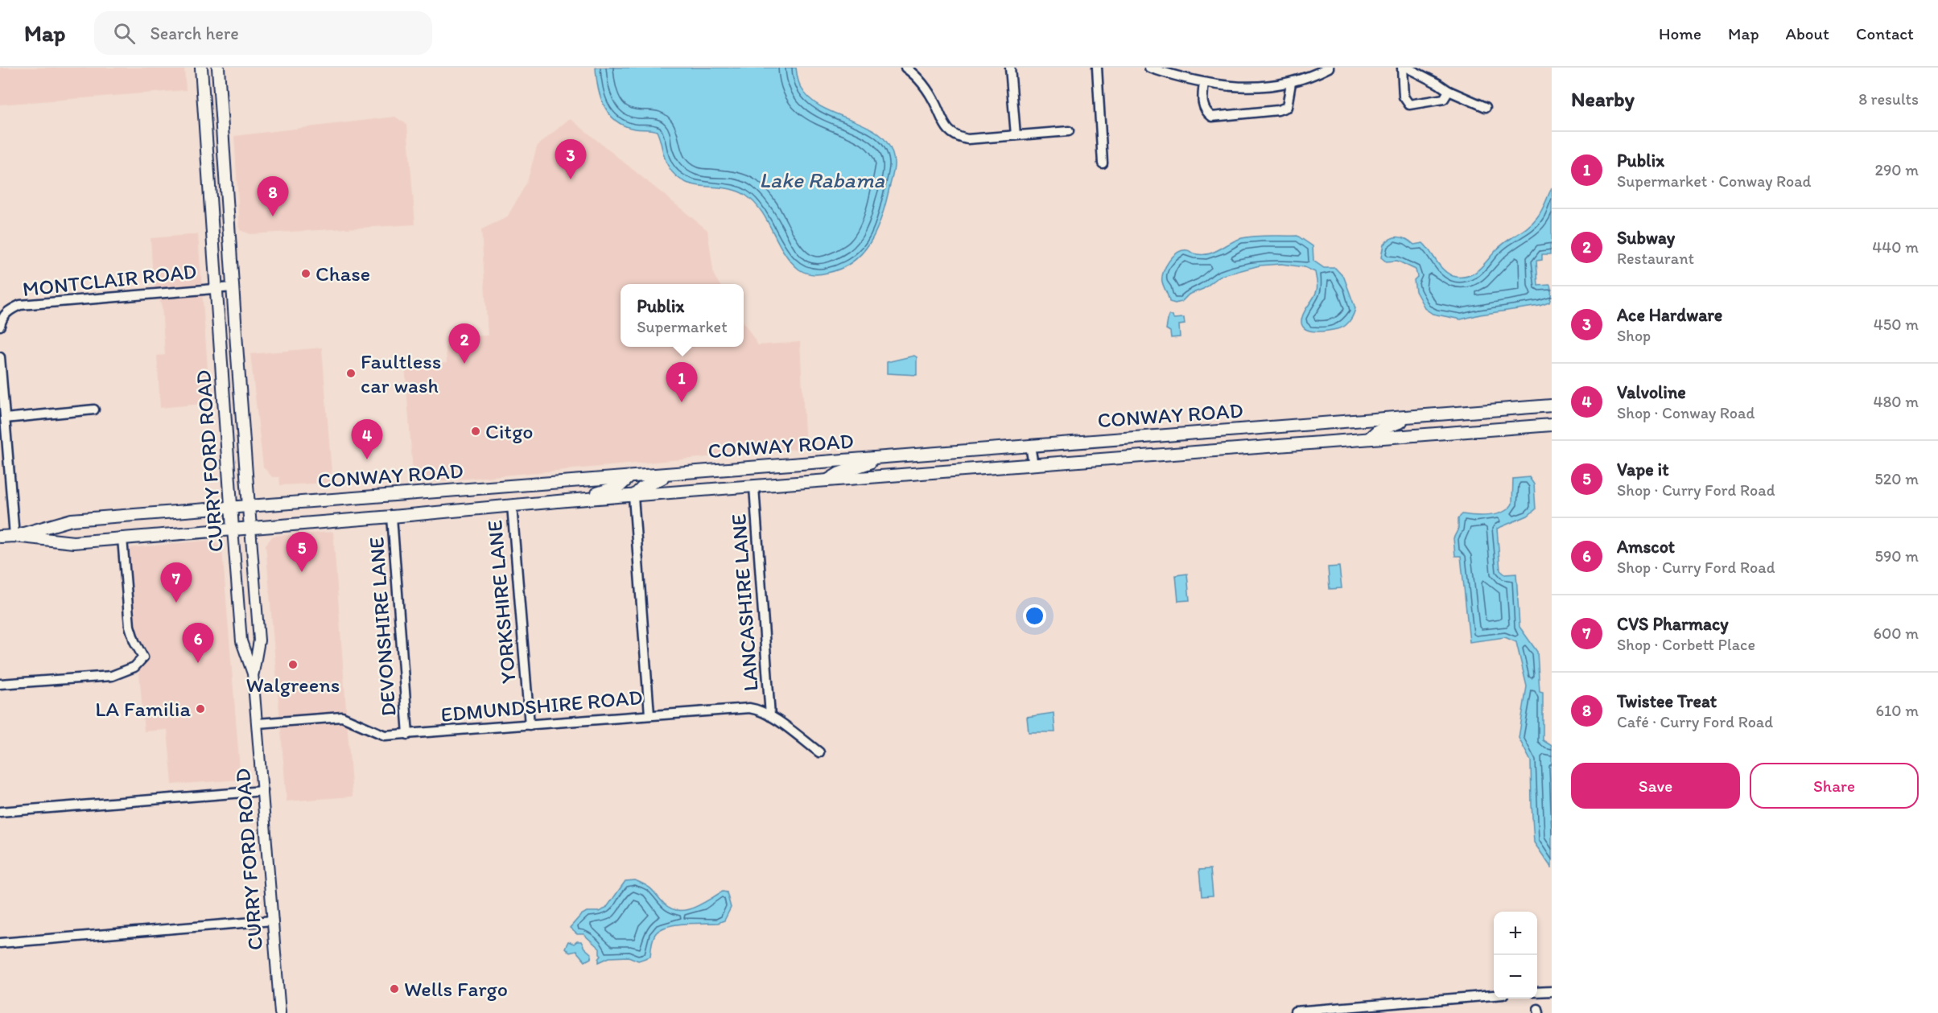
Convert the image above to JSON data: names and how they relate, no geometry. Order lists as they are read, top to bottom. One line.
{"streets":{"main road":["CONWAY ROAD","CURRY FORD ROAD"],"street":["MONTCLAIR ROAD","YORKSHIRE LANE","LANCASHIRE LANE","DEVONSHIRE LANE","EDMUNDSHIRE ROAD"]},"crossings":[["MONTCLAIR ROAD","CURRY FORD ROAD"],["CONWAY ROAD","CURRY FORD ROAD"],["CONWAY ROAD","YORKSHIRE LANE"],["CONWAY ROAD","LANCASHIRE LANE"],["CONWAY ROAD","DEVONSHIRE LANE"],["CURRY FORD ROAD","EDMUNDSHIRE ROAD"],["YORKSHIRE LANE","EDMUNDSHIRE ROAD"],["LANCASHIRE LANE","EDMUNDSHIRE ROAD"],["DEVONSHIRE LANE","EDMUNDSHIRE ROAD"]],"water":["Lake Rabama"],"places":["Chase","Faultless car wash","Citgo","Walgreens","LA Familia","Wells Fargo"],"page":{"header":"Map","search":"Search here","nav":["Home","Map","About","Contact"],"heading":["Nearby","8 results"],"list":[{"mark":"1","name":"Publix","note":"Supermarket · Conway Road","value":"290 m"},{"mark":"2","name":"Subway","note":"Restaurant","value":"440 m"},{"mark":"3","name":"Ace Hardware","note":"Shop","value":"450 m"},{"mark":"4","name":"Valvoline","note":"Shop · Conway Road","value":"480 m"},{"mark":"5","name":"Vape it","note":"Shop · Curry Ford Road","value":"520 m"},{"mark":"6","name":"Amscot","note":"Shop · Curry Ford Road","value":"590 m"},{"mark":"7","name":"CVS Pharmacy","note":"Shop · Corbett Place","value":"600 m"},{"mark":"8","name":"Twistee Treat","note":"Café · Curry Ford Road","value":"610 m"}],"pins":["3","8","2","1","4","5","7","6"],"popup":["Publix","Supermarket"],"buttons":["Save","Share"],"map_buttons":["+","−"]}}
